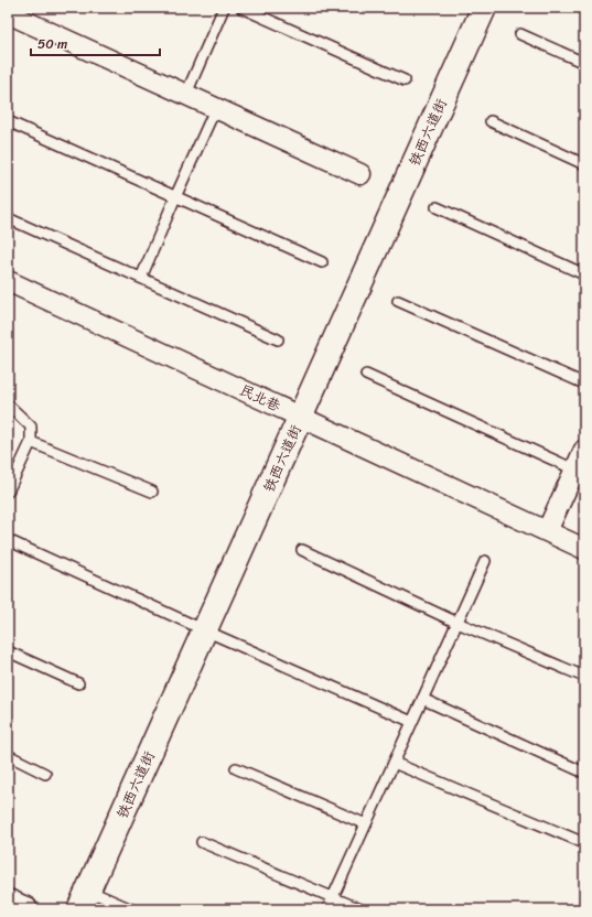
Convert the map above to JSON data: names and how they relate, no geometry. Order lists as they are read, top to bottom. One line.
{"streets":{"main road":["铁西六道街"],"street":["民北巷"]},"crossings":[["铁西六道街","民北巷"]],"scale_bar":"50 m"}
